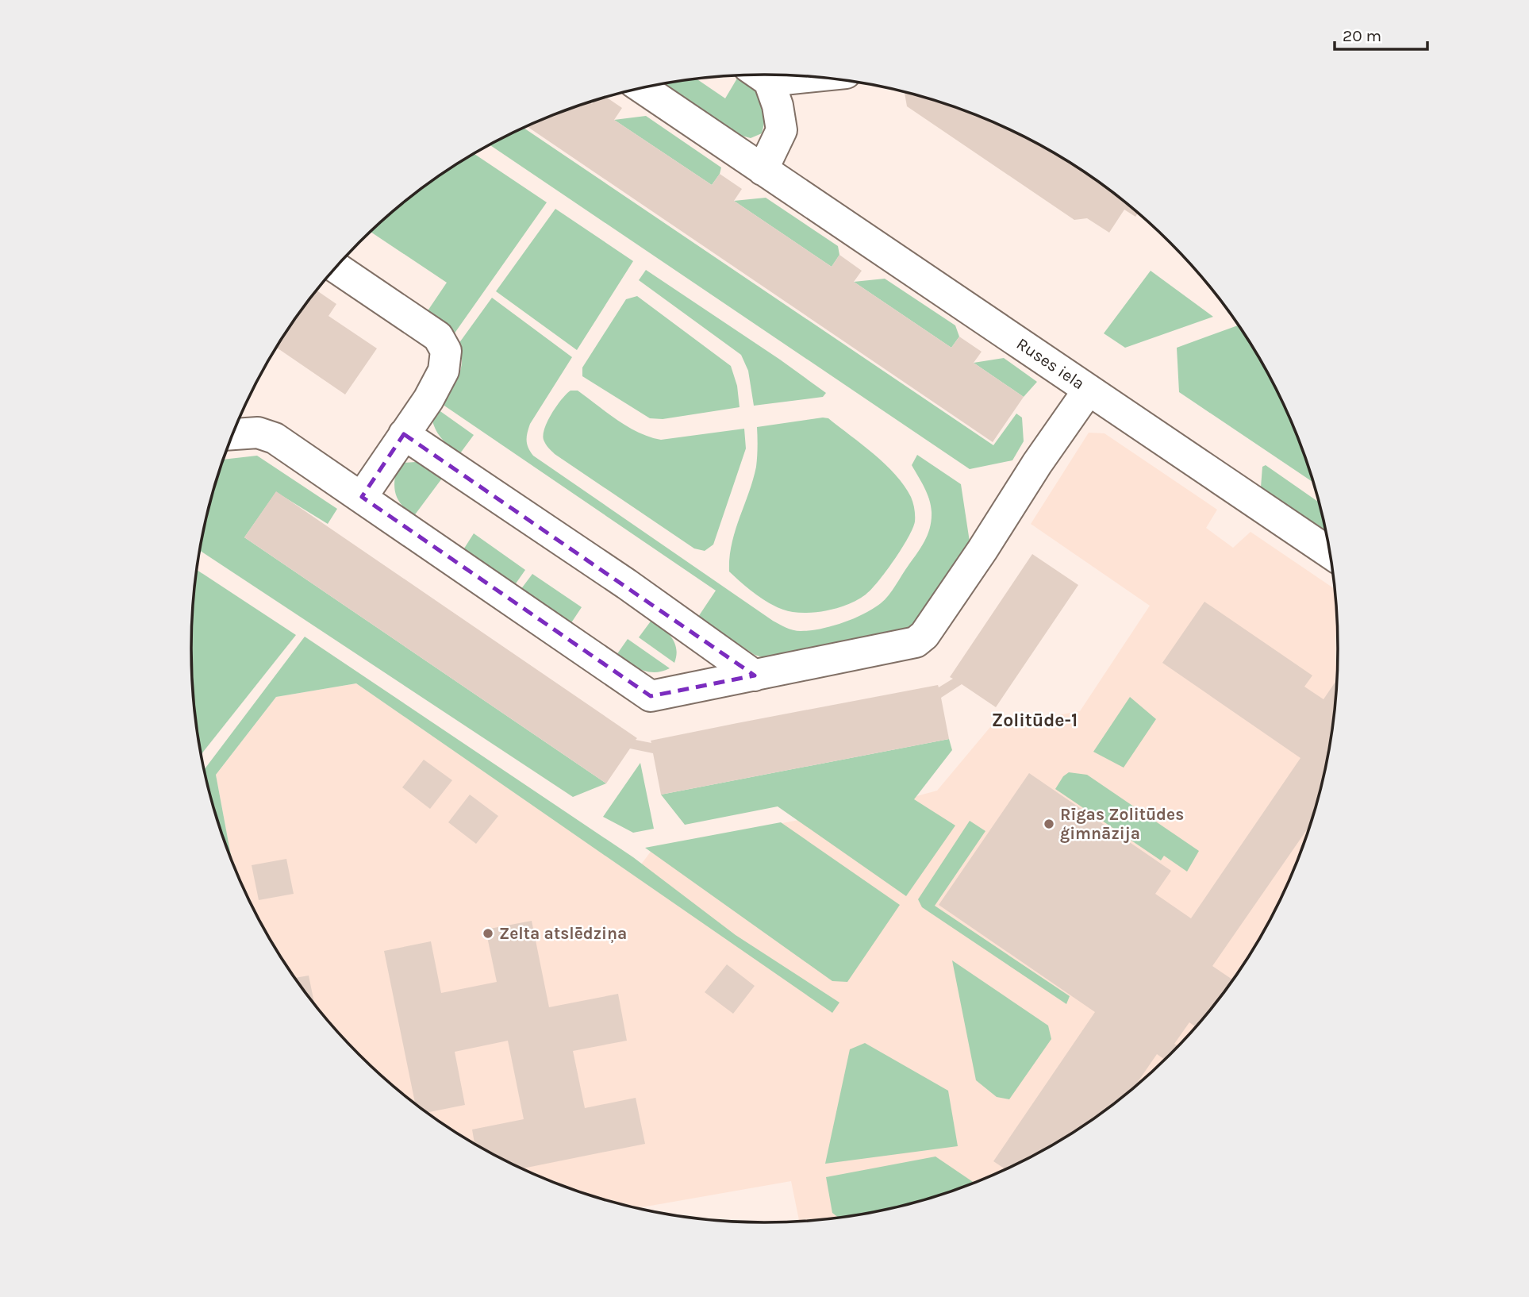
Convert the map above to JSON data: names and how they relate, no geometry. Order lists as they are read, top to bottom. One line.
{"streets":{"street":["Ruses iela"]},"districts":["Zolitūde-1"],"places":["Rīgas Zolitūdes ģimnāzija","Zelta atslēdziņa"],"scale_bar":"20 m"}
